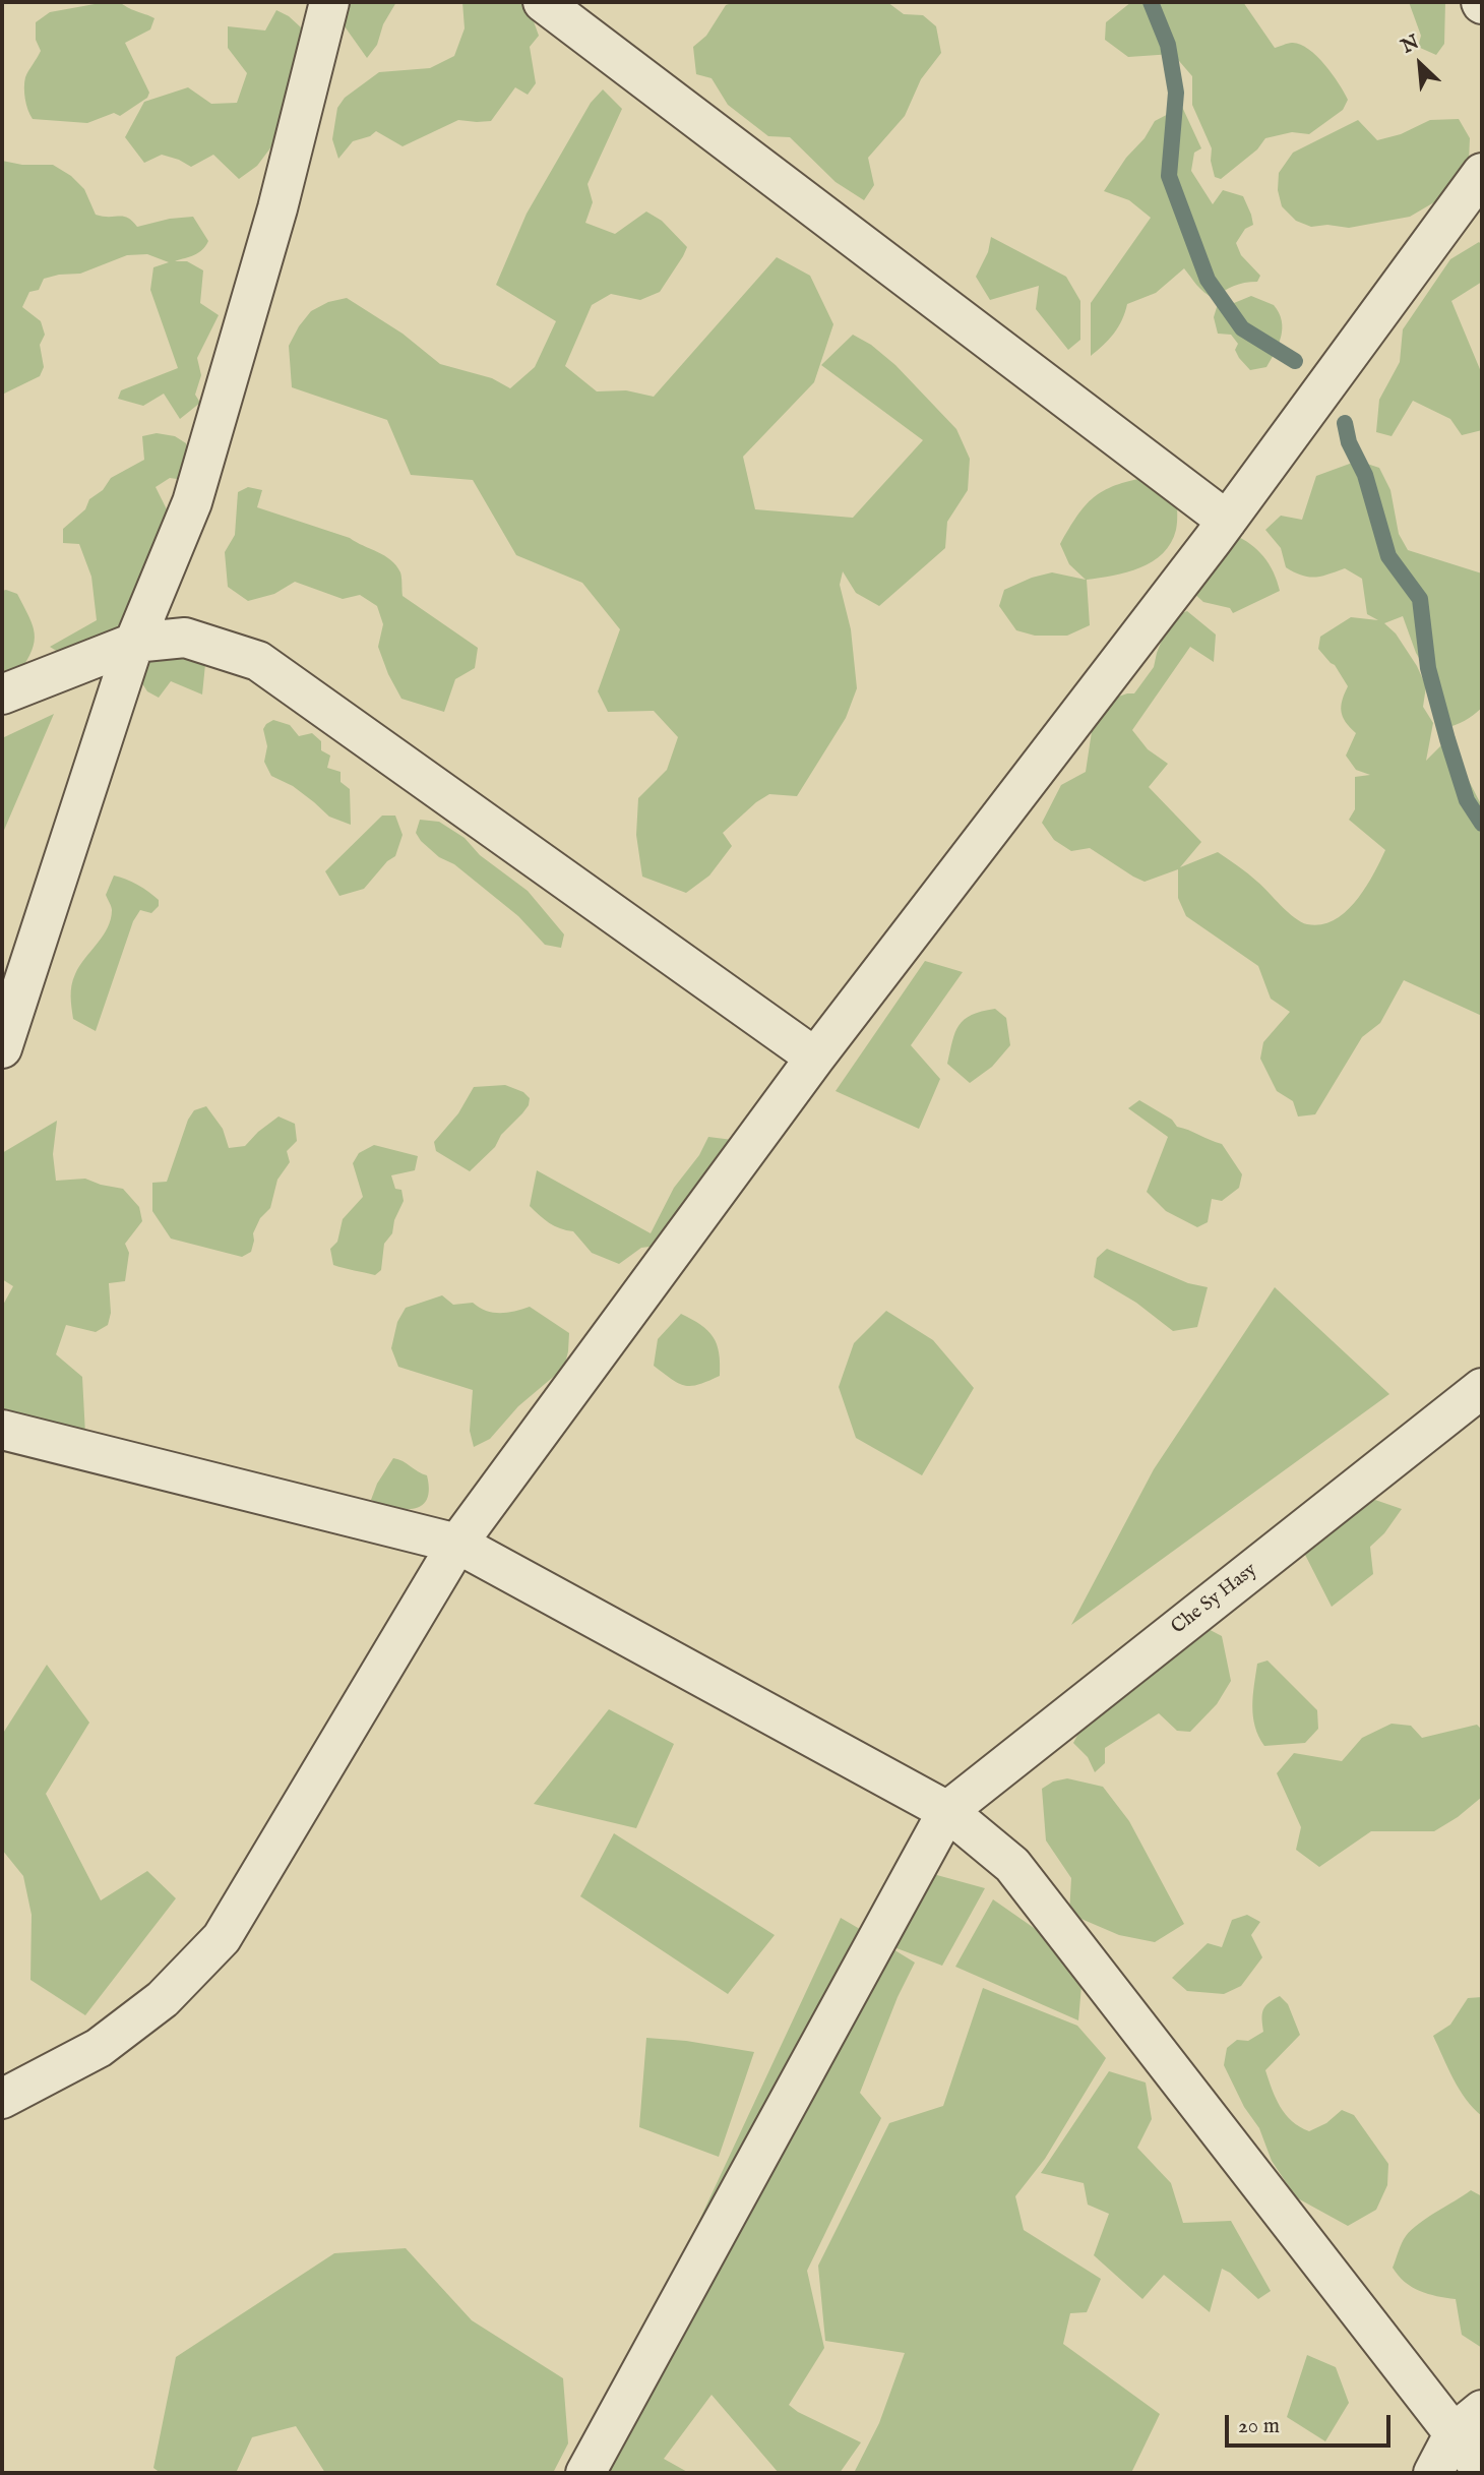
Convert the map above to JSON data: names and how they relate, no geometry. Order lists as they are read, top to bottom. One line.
{"streets":{"street":["Che Sy Hasy"]},"scale_bar":"20 m","north":"top left"}
